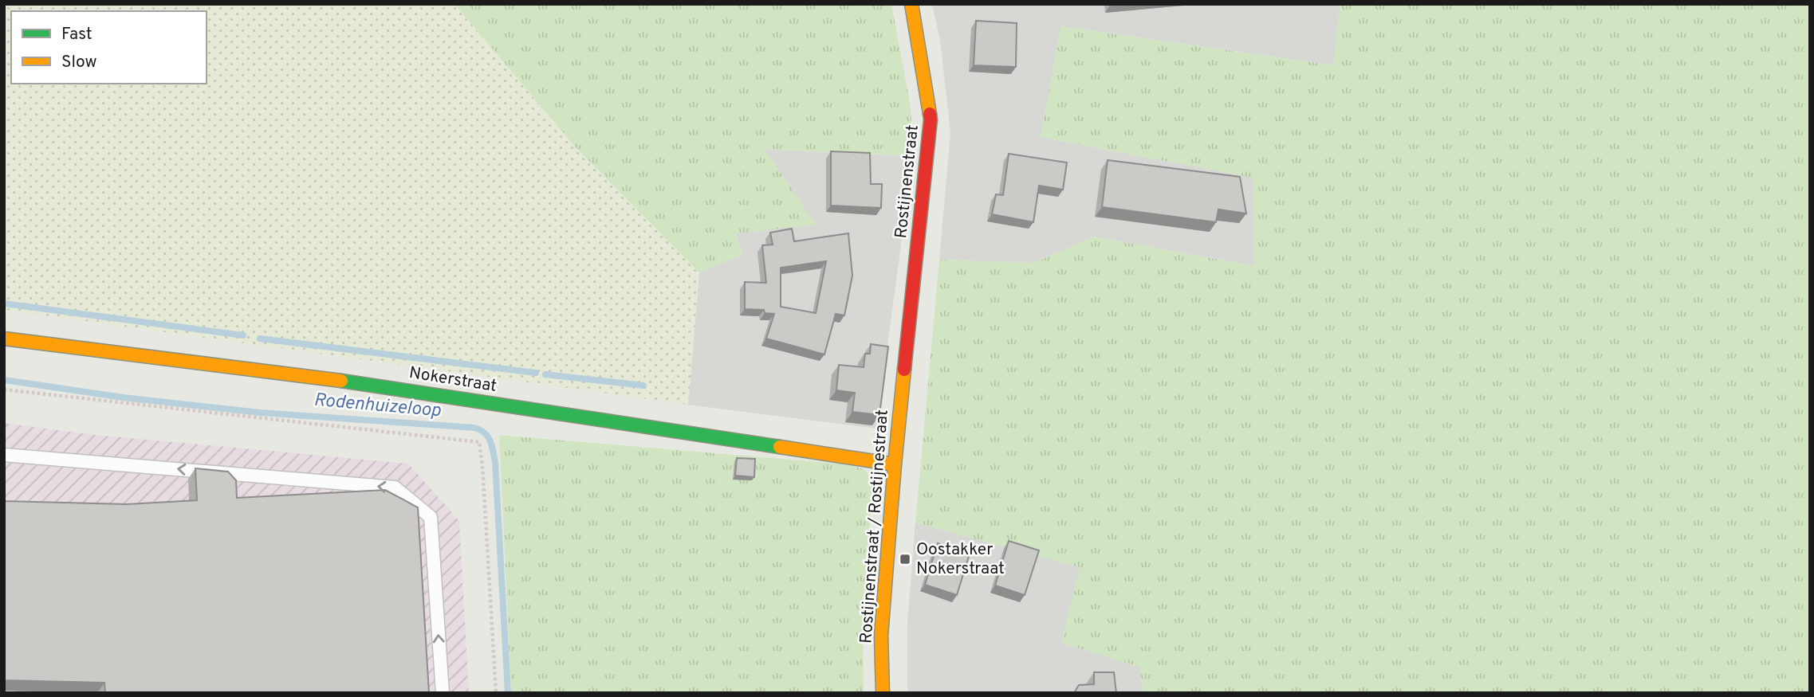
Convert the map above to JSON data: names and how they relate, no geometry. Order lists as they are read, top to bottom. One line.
{"streets":{"street":["Rostijnenstraat","Nokerstraat","Rostijnenstraat / Rostijnestraat"]},"crossings":[["Rostijnenstraat","Rostijnenstraat / Rostijnestraat"],["Nokerstraat","Rostijnenstraat / Rostijnestraat"]],"water":["Rodenhuizeloop"],"places":{"transit":["Oostakker Nokerstraat"]},"legend":["Fast","Slow"]}
